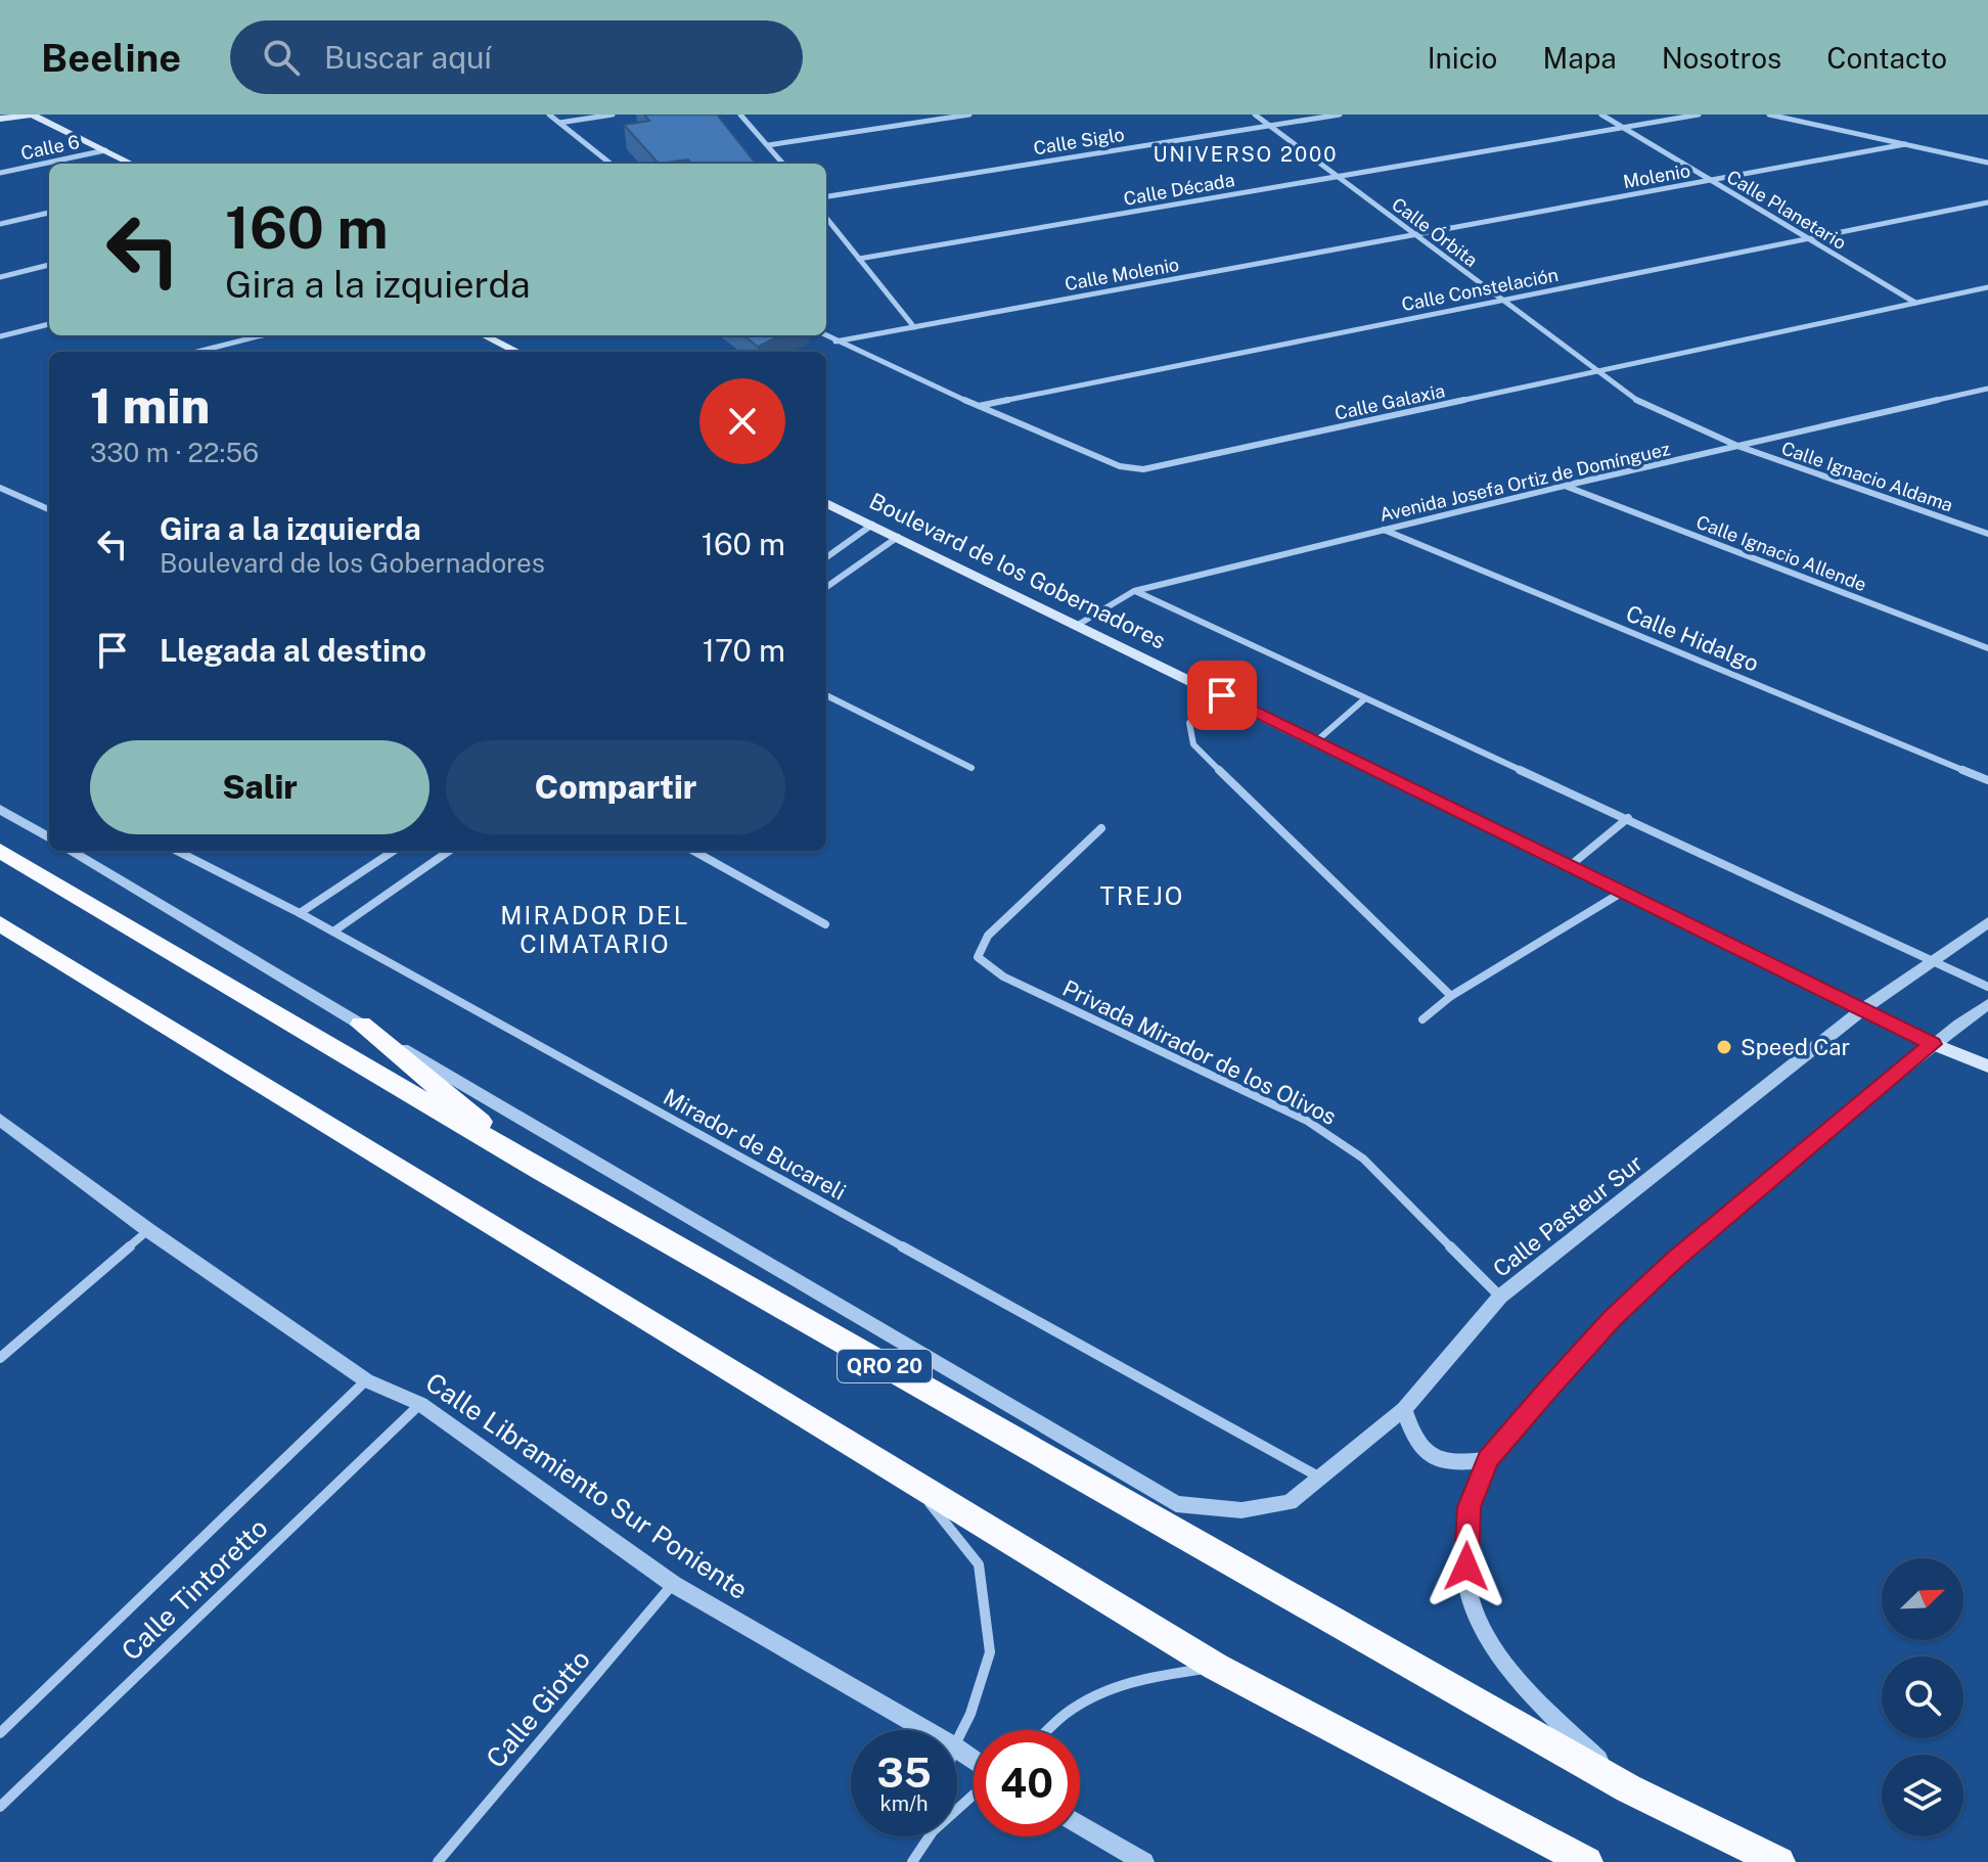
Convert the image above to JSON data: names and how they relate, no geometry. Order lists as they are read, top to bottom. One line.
{"streets":{"highway":["QRO 20"],"main road":["Boulevard de los Gobernadores"],"street":["Calle Siglo","Calle 6","Molenio","Calle Década","Calle Planetario","Calle Órbita","Calle Molenio","Calle Constelación","Calle Galaxia","Calle Ignacio Aldama","Avenida Josefa Ortiz de Domínguez","Calle Ignacio Allende","Calle Hidalgo","Privada Mirador de los Olivos","Mirador de Bucareli","Calle Pasteur Sur","Calle Libramiento Sur Poniente","Calle Tintoretto","Calle Giotto"]},"crossings":[["Calle Siglo","Calle Órbita"],["Molenio","Calle Planetario"],["Molenio","Calle Órbita"],["Molenio","Calle Molenio"],["Calle Década","Calle Planetario"],["Calle Década","Calle Órbita"],["Calle Planetario","Calle Constelación"],["Calle Planetario","Calle Galaxia"],["Calle Órbita","Calle Molenio"],["Calle Órbita","Calle Constelación"],["Calle Órbita","Calle Galaxia"],["Calle Órbita","Calle Ignacio Aldama"],["Calle Molenio","Calle Galaxia"],["Calle Constelación","Calle Galaxia"],["Calle Galaxia","Calle Ignacio Aldama"],["Calle Ignacio Aldama","Avenida Josefa Ortiz de Domínguez"],["Avenida Josefa Ortiz de Domínguez","Calle Ignacio Allende"],["Avenida Josefa Ortiz de Domínguez","Boulevard de los Gobernadores"],["Avenida Josefa Ortiz de Domínguez","Calle Hidalgo"],["Boulevard de los Gobernadores","Calle Pasteur Sur"],["Privada Mirador de los Olivos","Calle Pasteur Sur"],["Mirador de Bucareli","Calle Pasteur Sur"],["Calle Libramiento Sur Poniente","Calle Tintoretto"],["Calle Libramiento Sur Poniente","Calle Giotto"]],"districts":["UNIVERSO 2000","TREJO","MIRADOR DEL CIMATARIO"],"places":["Speed Car"],"north":"top right","page":{"header":"Beeline","search":"Buscar aquí","nav":["Inicio","Mapa","Nosotros","Contacto"],"turn":["160 m","Gira a la izquierda"],"heading":["1 min","330 m · 22:56"],"list":[{"name":"Gira a la izquierda","note":"Boulevard de los Gobernadores","value":"160 m"},{"name":"Llegada al destino","value":"170 m"}],"buttons":["Salir","Compartir"],"speed":"35 km/h","limit":"40"}}
